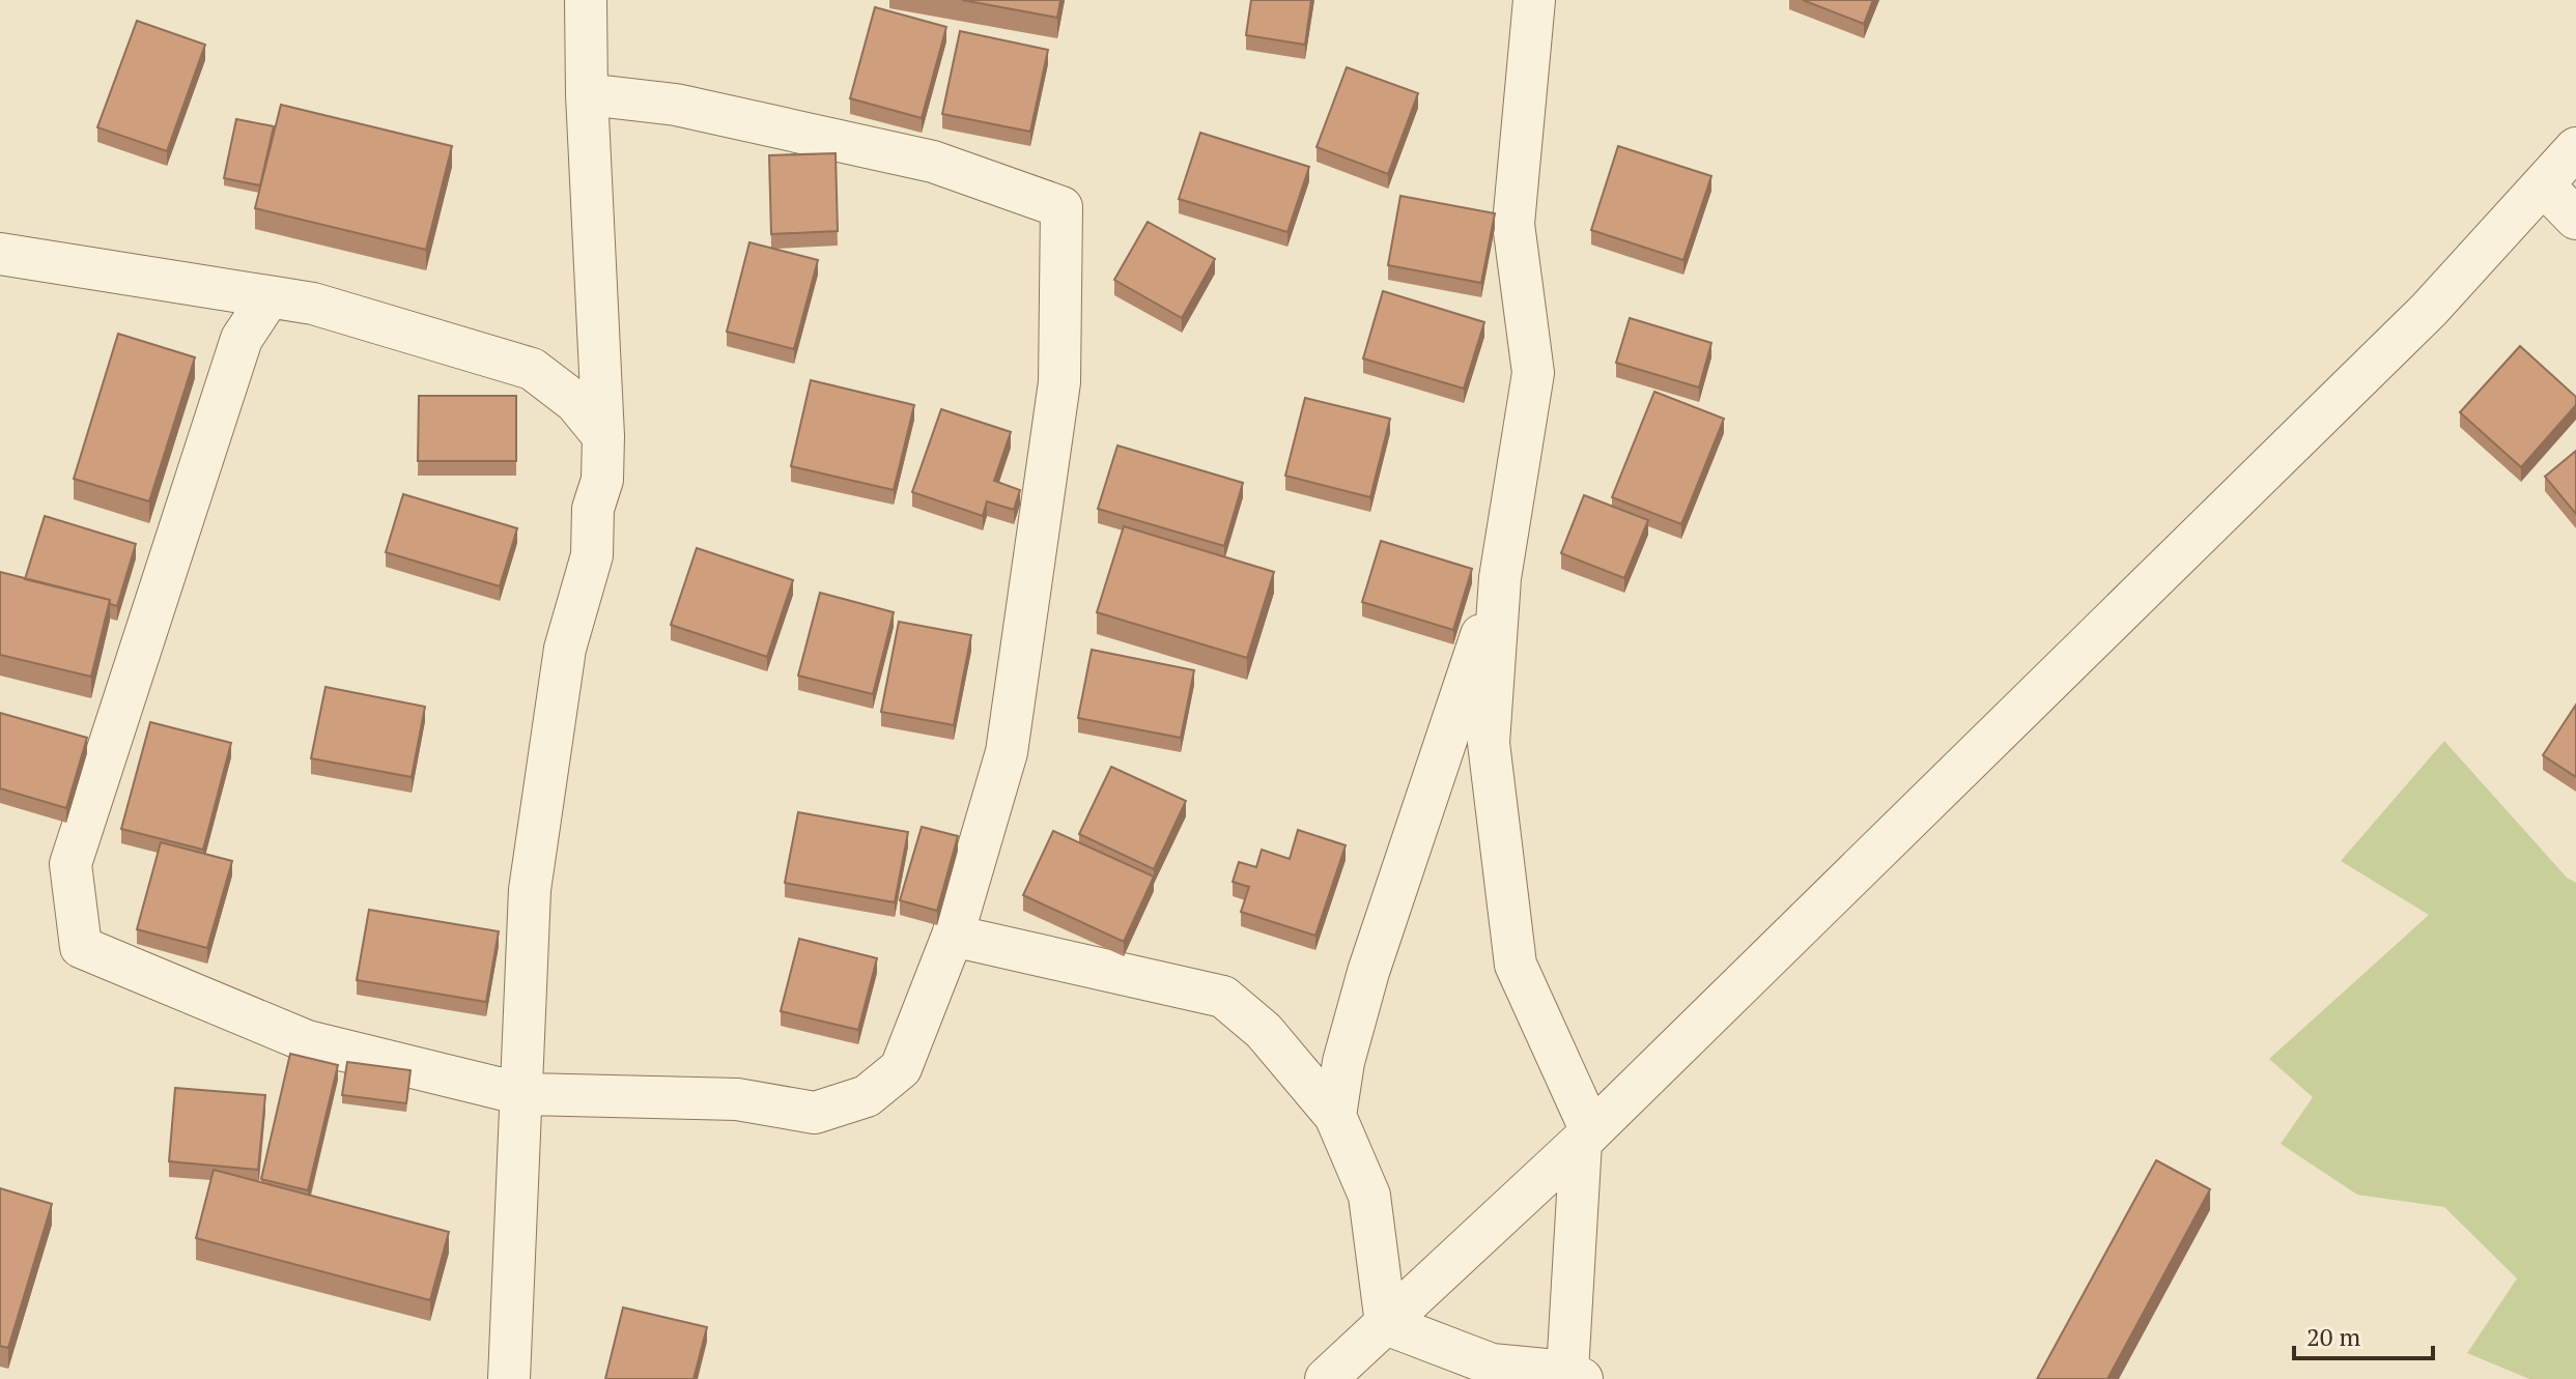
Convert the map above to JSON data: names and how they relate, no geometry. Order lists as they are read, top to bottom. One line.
{"scale_bar":"20 m"}
